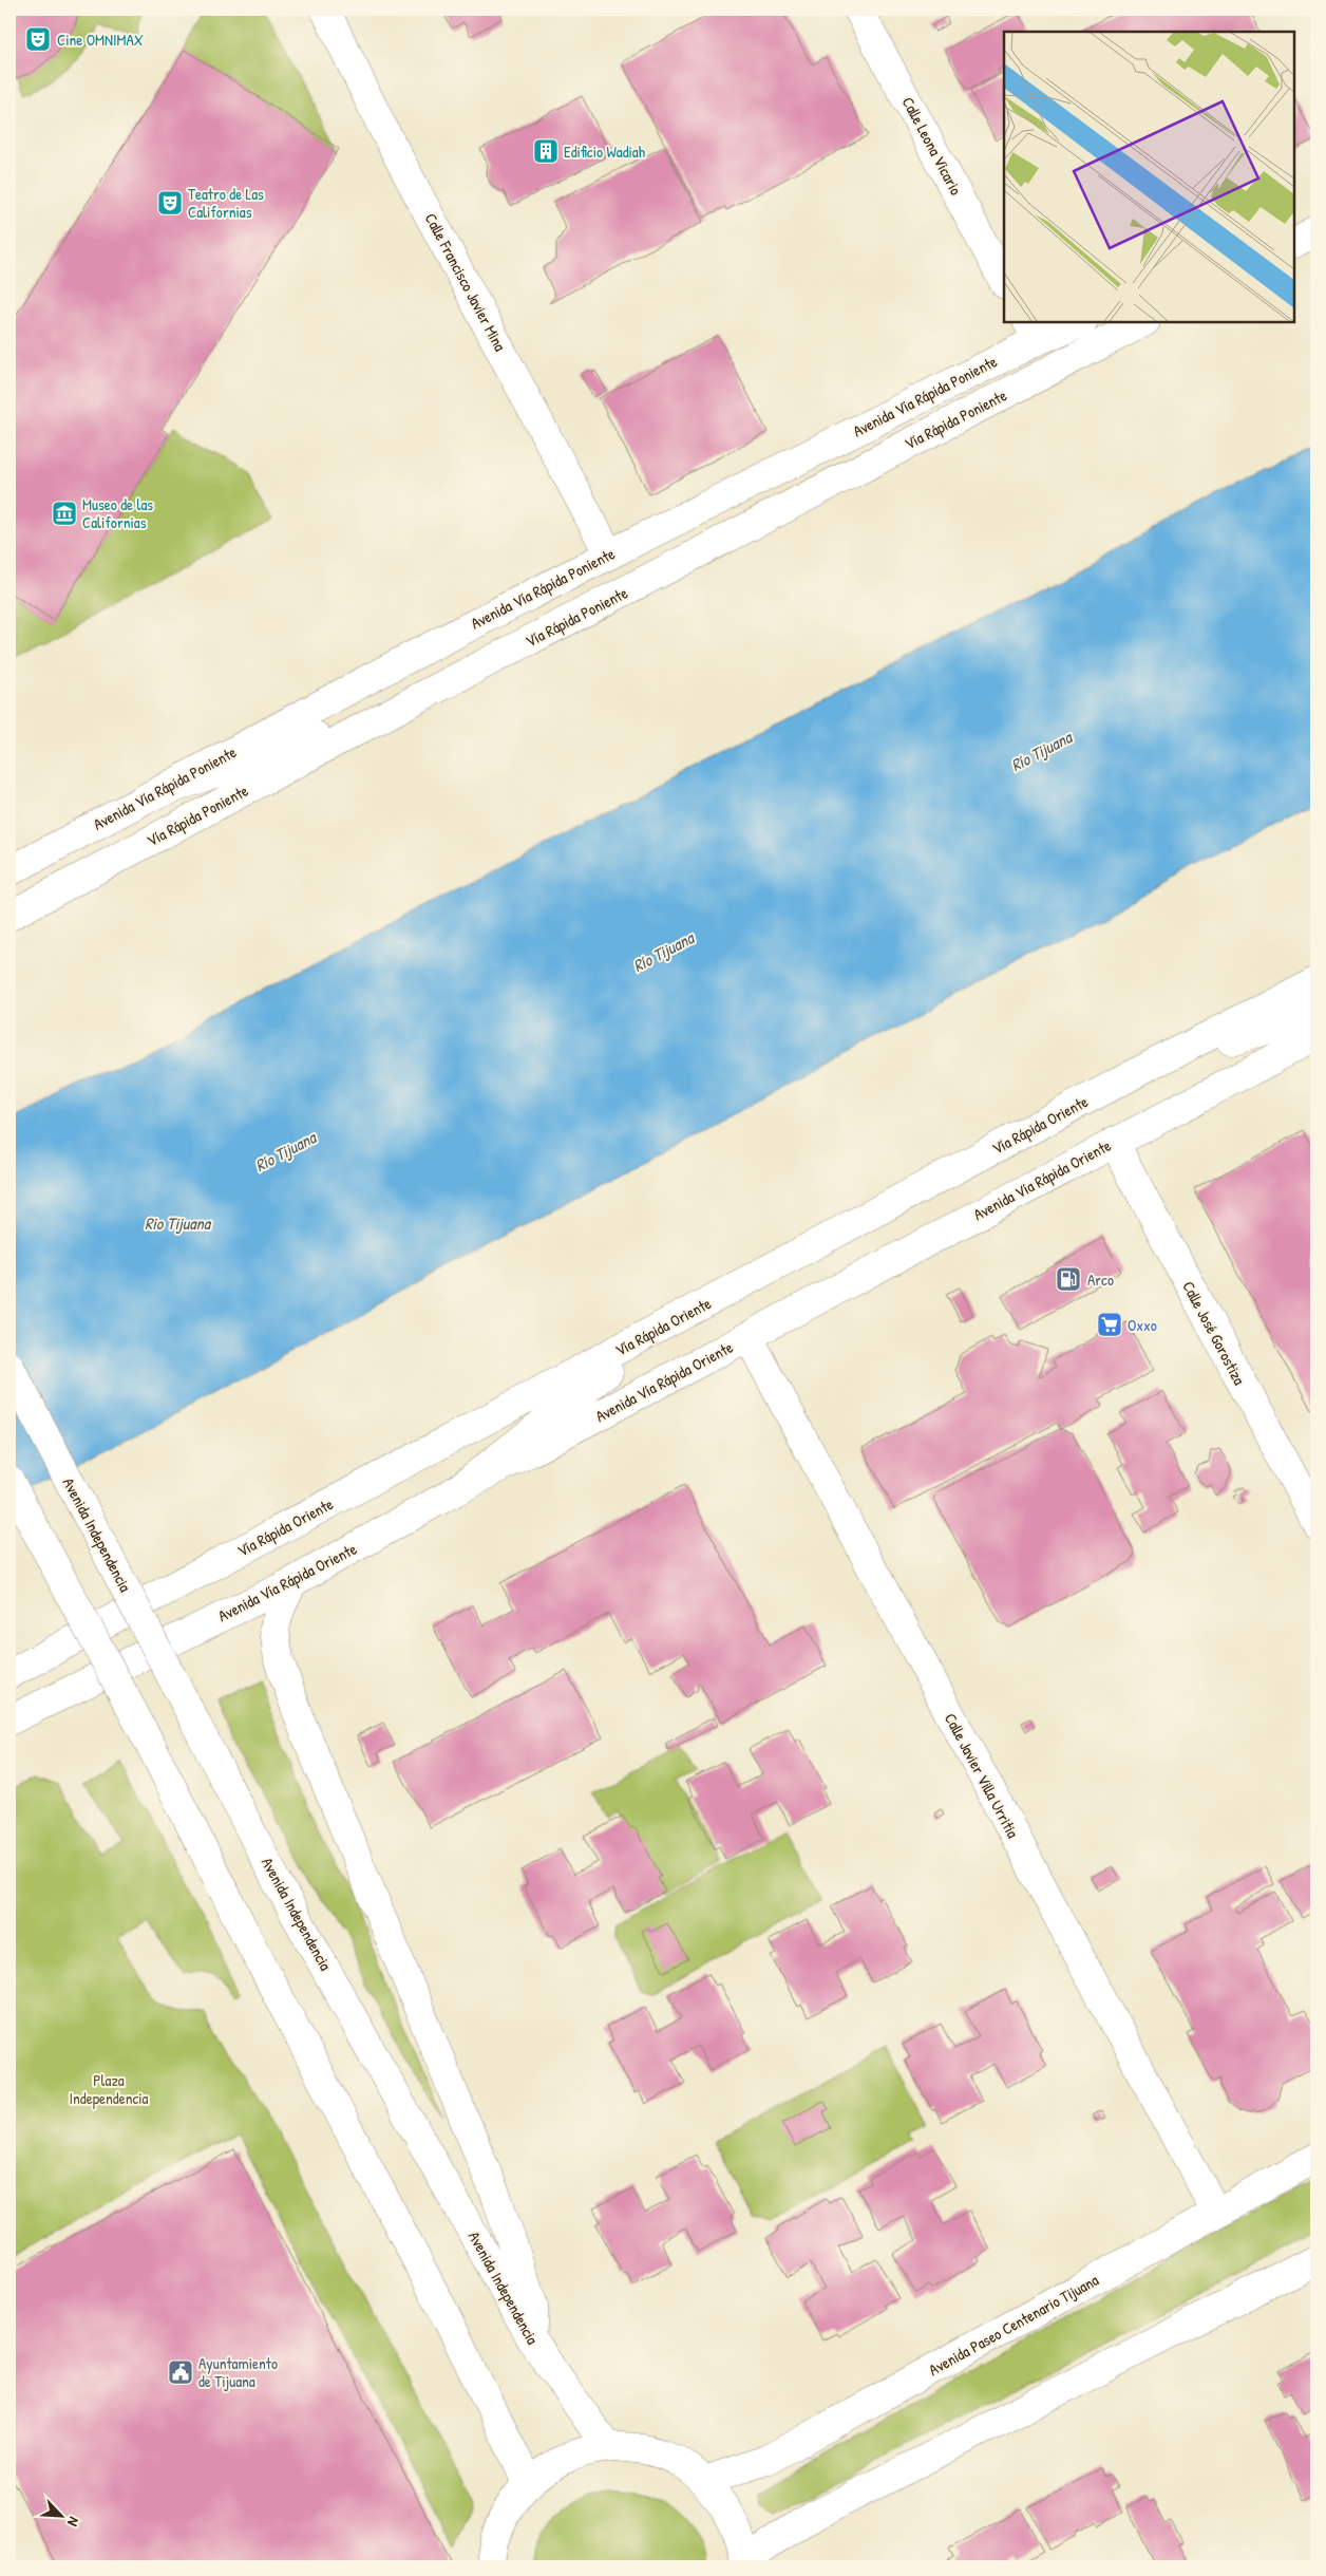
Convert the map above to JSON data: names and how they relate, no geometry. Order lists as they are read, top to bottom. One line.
{"streets":{"main road":["Calle Leona Vicario","Calle Francisco Javier Mina","Avenida Vía Rápida Poniente","Vía Rápida Poniente","Vía Rápida Oriente","Avenida Vía Rápida Oriente","Calle José Gorostiza","Avenida Independencia","Calle Javier Villa Urritia","Avenida Paseo Centenario Tijuana"]},"crossings":[["Calle Francisco Javier Mina","Avenida Vía Rápida Poniente"],["Avenida Vía Rápida Oriente","Calle José Gorostiza"],["Avenida Vía Rápida Oriente","Calle Javier Villa Urritia"],["Calle Javier Villa Urritia","Avenida Paseo Centenario Tijuana"]],"water":["Río Tijuana","Rio Tijuana"],"parks":["Plaza Independencia"],"places":{"theatre":["Cine OMNIMAX","Teatro de Las Californias"],"building":["Edificio Wadiah"],"museum":["Museo de las Californias"],"fuel station":["Arco"],"supermarket":["Oxxo"],"public building":["Ayuntamiento de Tijuana"]},"north":"bottom right"}
